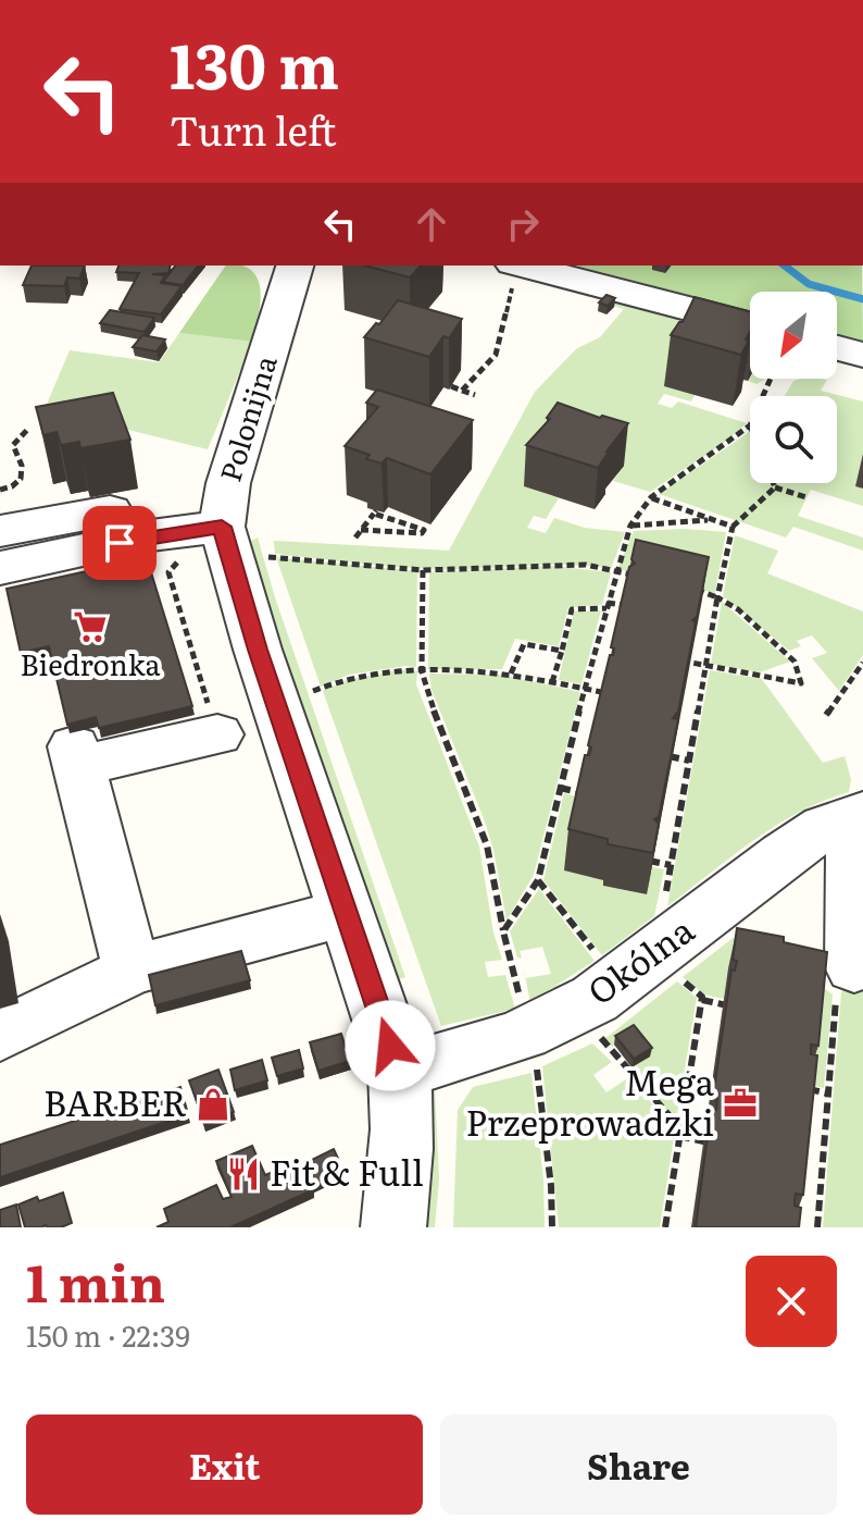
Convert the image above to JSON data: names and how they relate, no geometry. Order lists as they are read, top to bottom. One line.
{"streets":{"street":["Polonijna","Okólna"]},"crossings":[["Polonijna","Okólna"]],"places":{"supermarket":["Biedronka"],"office":["Mega Przeprowadzki"],"shop":["BARBER"],"restaurant":["Fit & Full"]},"north":"bottom left","page":{"turn":["130 m","Turn left"],"heading":["1 min","150 m · 22:39"],"buttons":["Exit","Share"]}}
